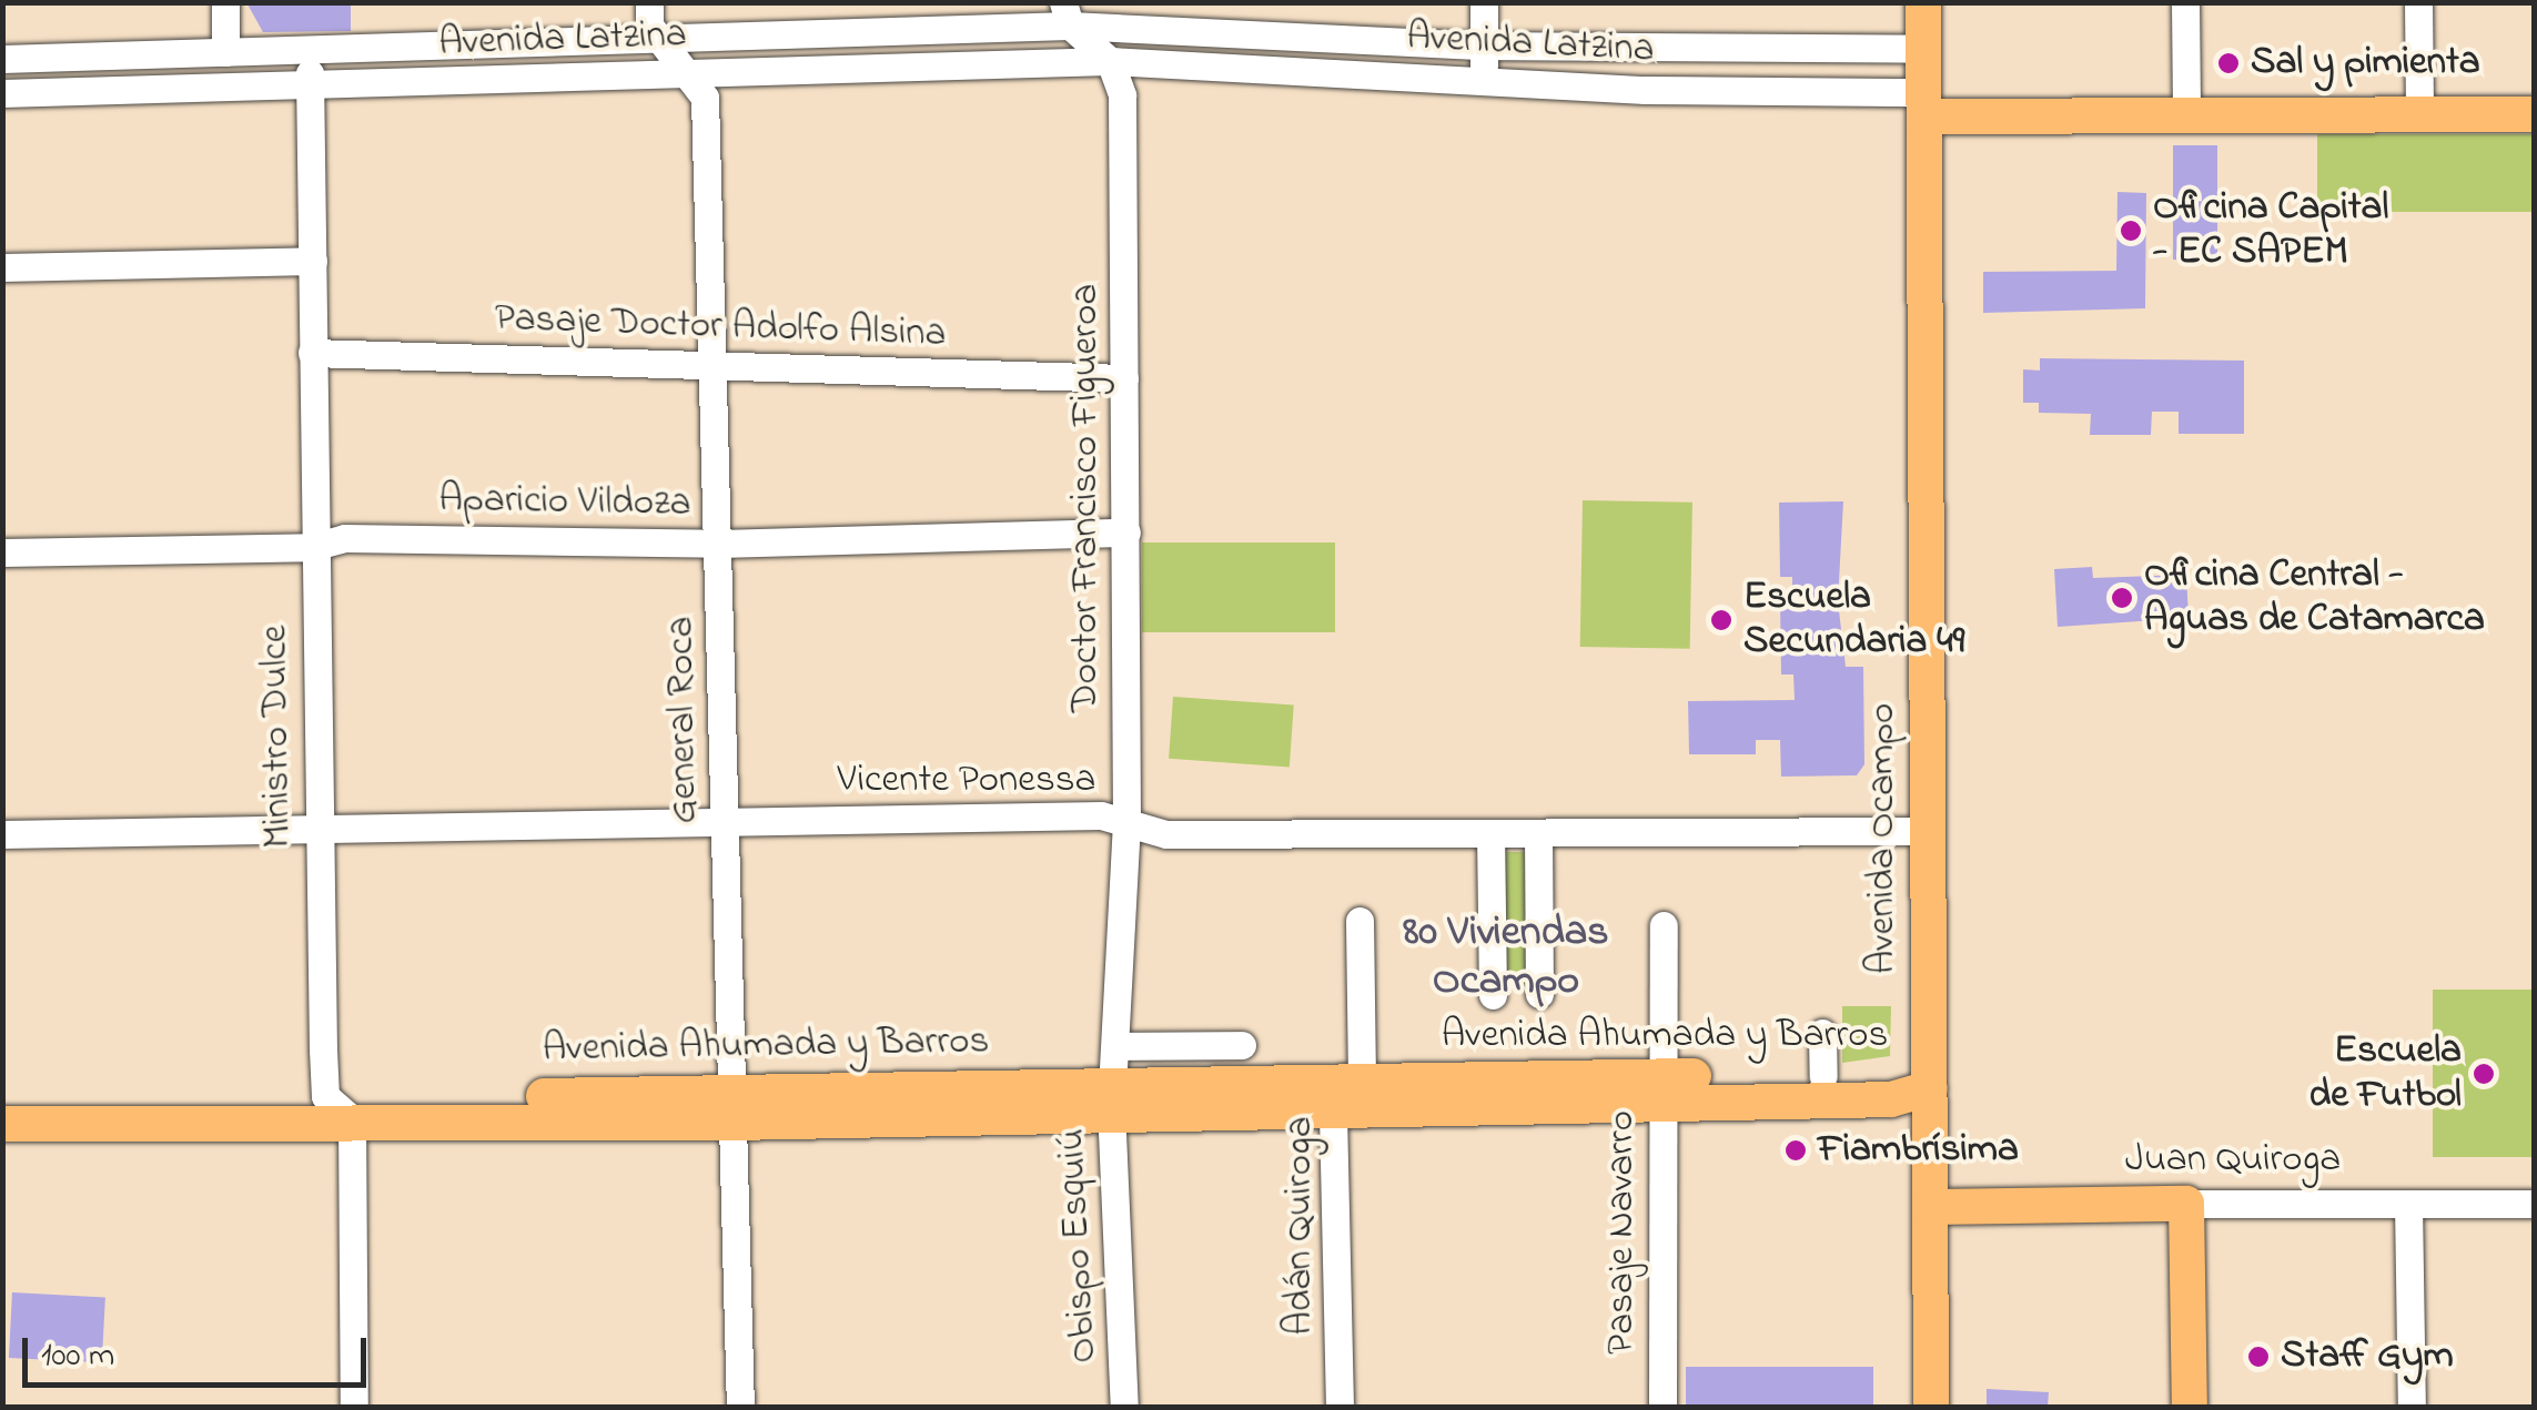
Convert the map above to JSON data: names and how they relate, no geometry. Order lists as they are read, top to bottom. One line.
{"streets":{"main road":["Avenida Ocampo","Avenida Ahumada y Barros","Juan Quiroga"],"street":["Avenida Latzina","Pasaje Doctor Adolfo Alsina","Doctor Francisco Figueroa","Aparicio Vildoza","General Roca","Ministro Dulce","Vicente Ponessa","Adán Quiroga","Pasaje Navarro","Obispo Esquiú"]},"crossings":[["Avenida Latzina","Doctor Francisco Figueroa"],["Avenida Latzina","General Roca"],["Avenida Latzina","Ministro Dulce"],["Avenida Latzina","Avenida Ocampo"],["Pasaje Doctor Adolfo Alsina","Doctor Francisco Figueroa"],["Pasaje Doctor Adolfo Alsina","General Roca"],["Pasaje Doctor Adolfo Alsina","Ministro Dulce"],["Doctor Francisco Figueroa","Aparicio Vildoza"],["Doctor Francisco Figueroa","Vicente Ponessa"],["Doctor Francisco Figueroa","Avenida Ahumada y Barros"],["Doctor Francisco Figueroa","Obispo Esquiú"],["Aparicio Vildoza","General Roca"],["Aparicio Vildoza","Ministro Dulce"],["General Roca","Vicente Ponessa"],["General Roca","Avenida Ahumada y Barros"],["Ministro Dulce","Vicente Ponessa"],["Ministro Dulce","Avenida Ahumada y Barros"],["Vicente Ponessa","Avenida Ocampo"],["Avenida Ocampo","Avenida Ahumada y Barros"],["Avenida Ocampo","Juan Quiroga"],["Avenida Ahumada y Barros","Adán Quiroga"],["Avenida Ahumada y Barros","Pasaje Navarro"],["Avenida Ahumada y Barros","Obispo Esquiú"]],"districts":["80 Viviendas Ocampo"],"places":["Sal y pimienta","Oficina Capital - EC SAPEM","Oficina Central - Aguas de Catamarca","Escuela Secundaria 49","Escuela de Futbol","Fiambrísima","Staff Gym"],"scale_bar":"100 m"}
